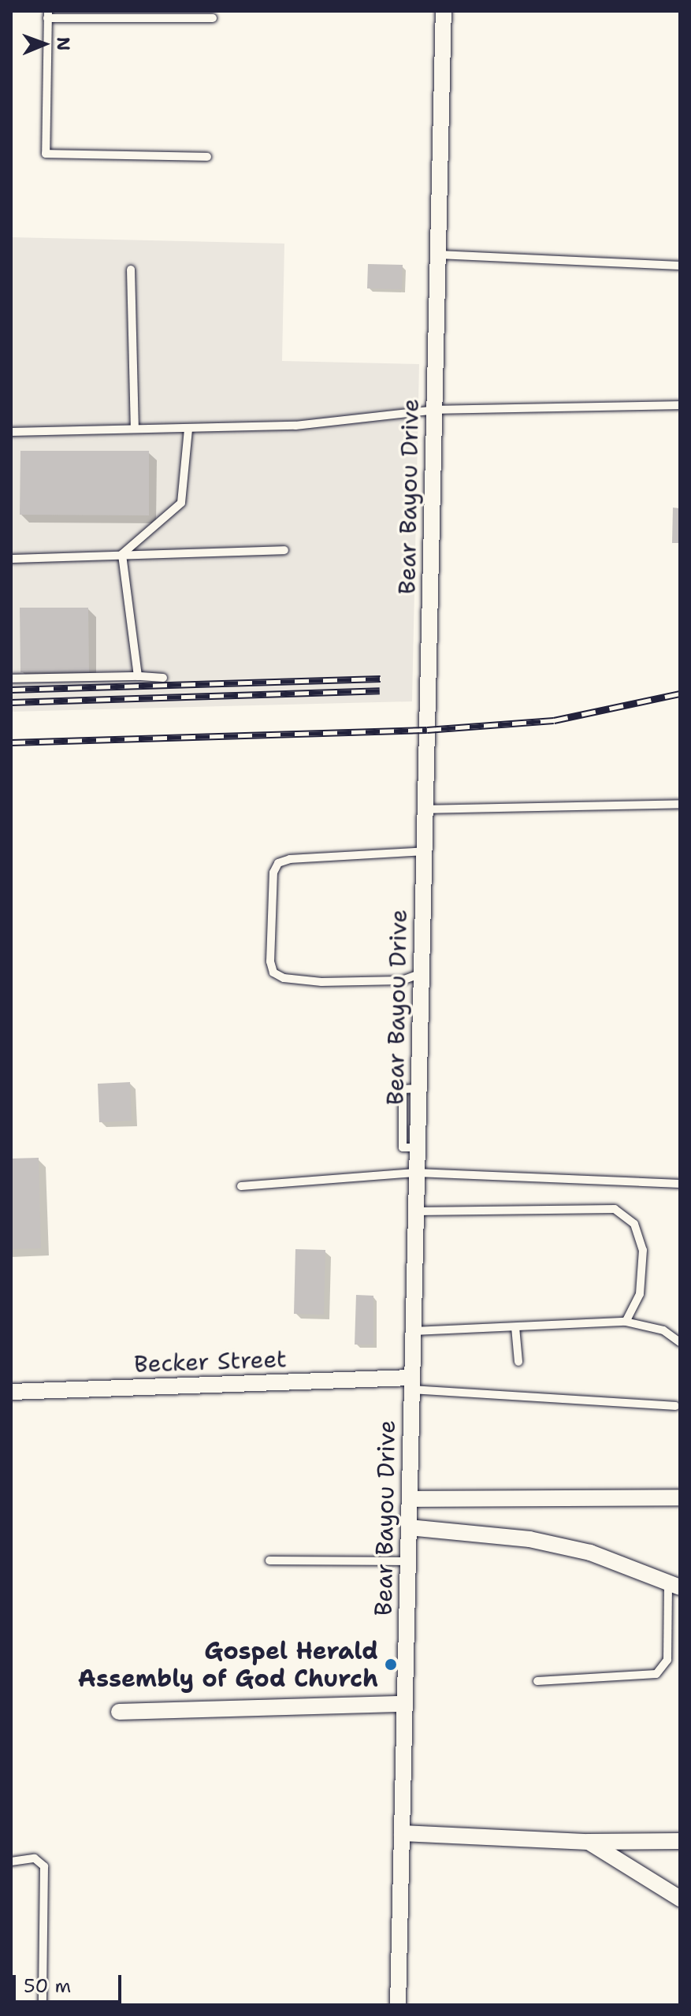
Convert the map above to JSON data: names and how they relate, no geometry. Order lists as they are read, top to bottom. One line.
{"streets":{"street":["Bear Bayou Drive","Becker Street"]},"crossings":[["Bear Bayou Drive","Becker Street"]],"places":["Gospel Herald Assembly of God Church"],"scale_bar":"50 m","north":"right"}
